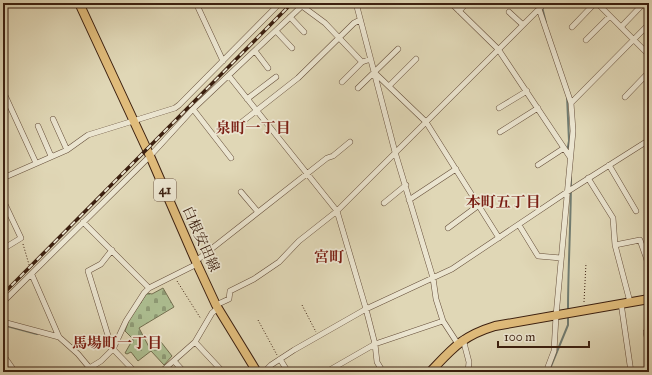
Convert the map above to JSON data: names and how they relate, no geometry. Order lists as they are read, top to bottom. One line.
{"streets":{"main road":["41","白根安田線"]},"districts":["泉町一丁目","本町五丁目","宮町","馬場町一丁目"],"scale_bar":"100 m"}
